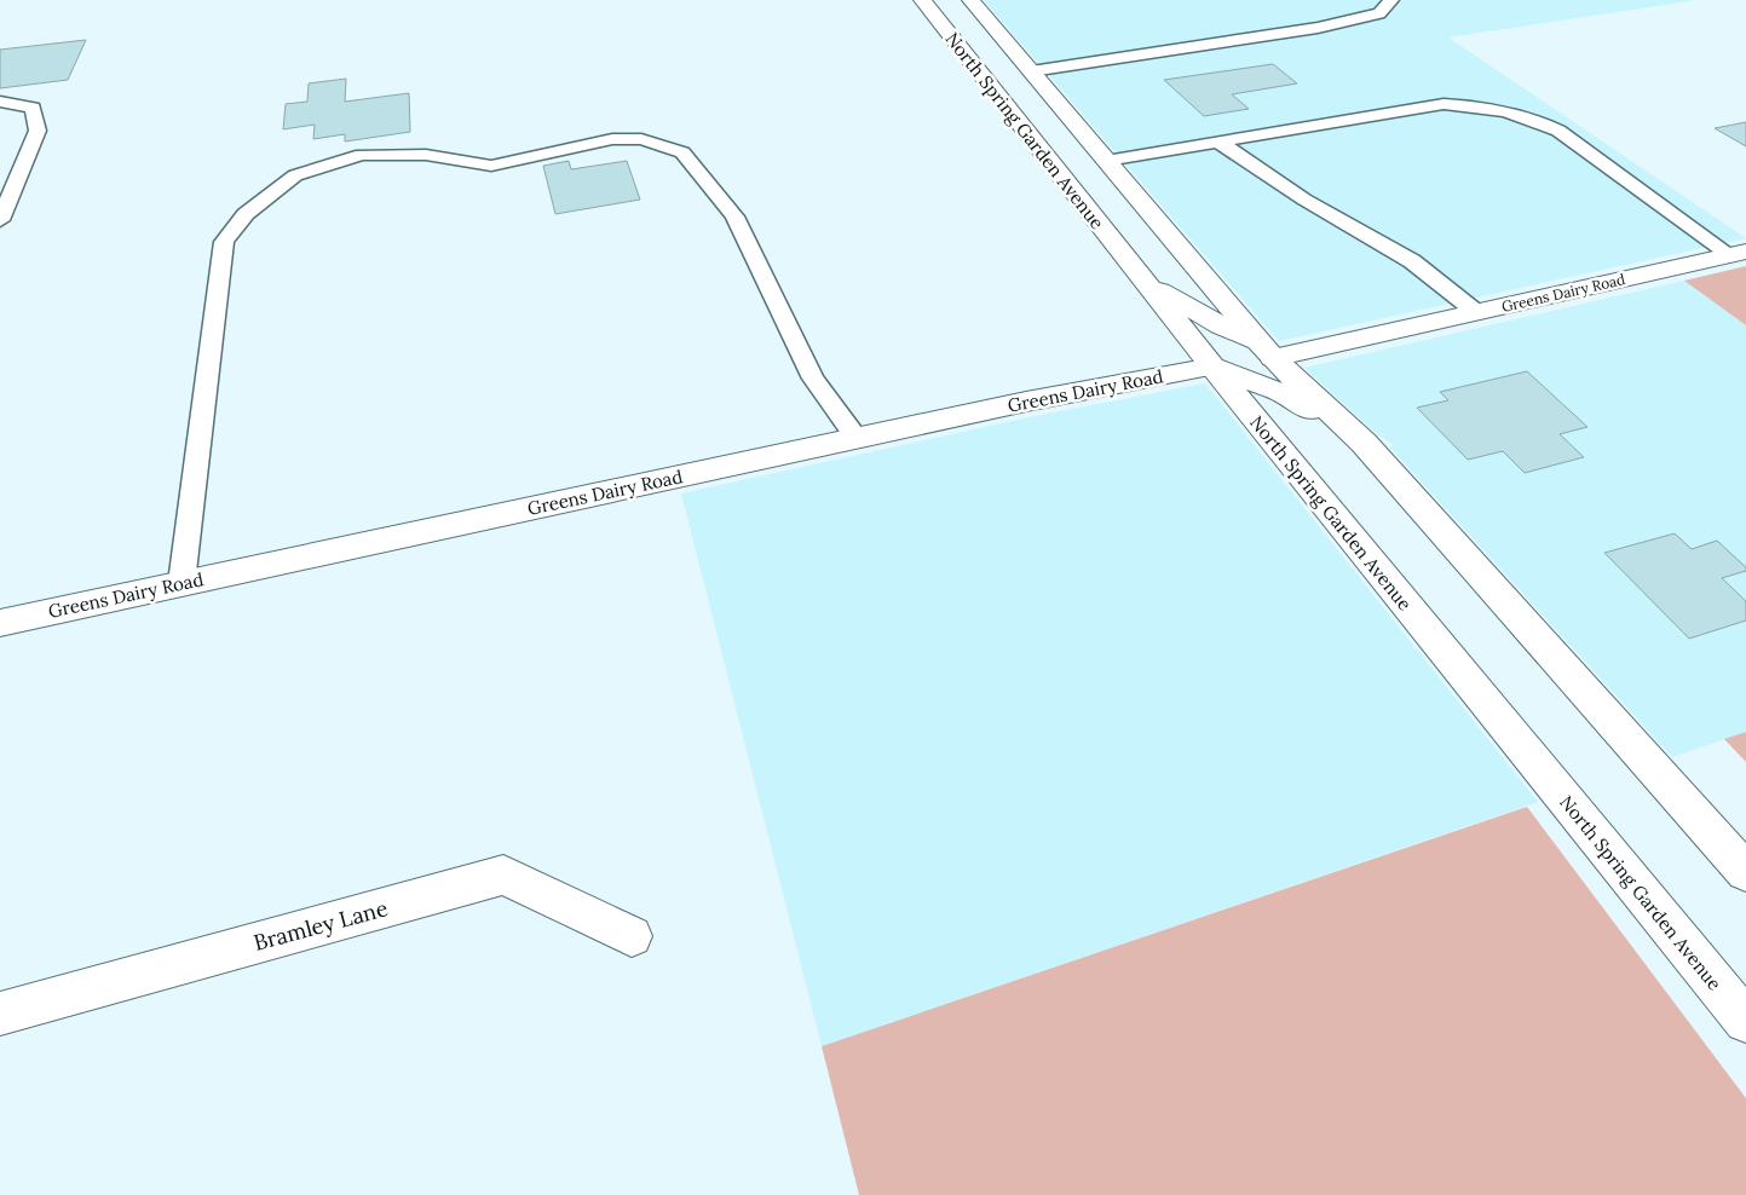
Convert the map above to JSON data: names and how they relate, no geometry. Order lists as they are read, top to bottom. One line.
{"streets":{"main road":["North Spring Garden Avenue","Greens Dairy Road","Bramley Lane"]},"crossings":[["North Spring Garden Avenue","Greens Dairy Road"]]}
